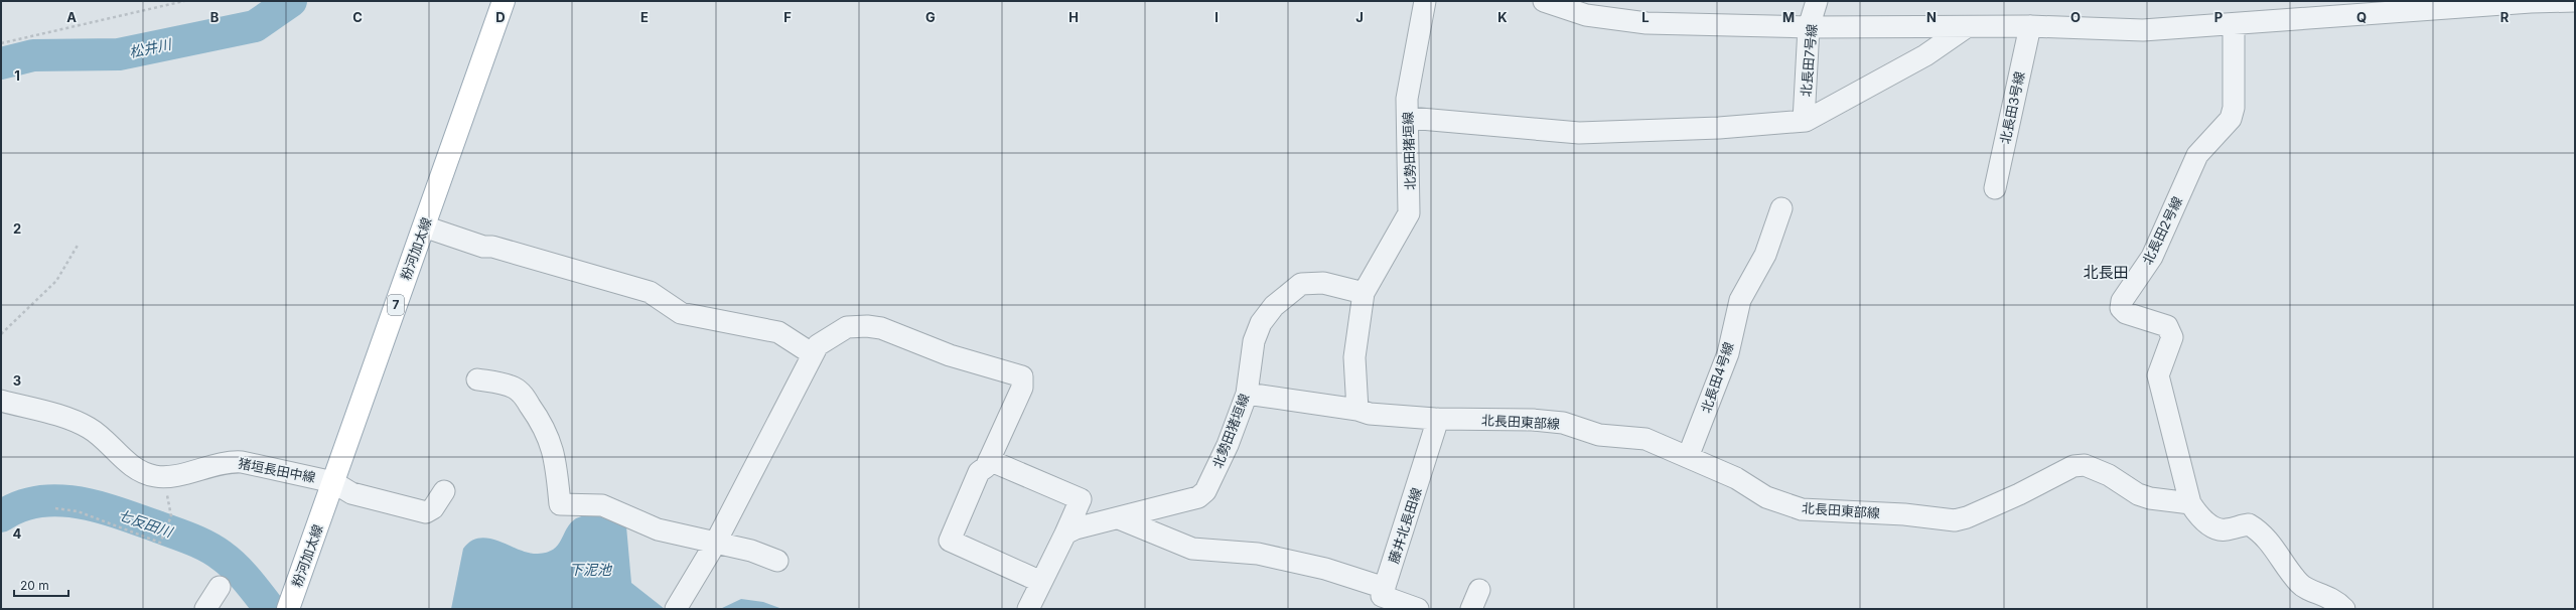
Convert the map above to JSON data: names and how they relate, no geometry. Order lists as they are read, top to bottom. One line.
{"streets":{"main road":["粉河加太線","7"],"street":["北長田7号線","北長田3号線","北勢田猪垣線","北長田2号線","北長田4号線","北長田東部線","猪垣長田中線","藤井北長田線"]},"crossings":[["北勢田猪垣線","北長田東部線"],["北長田2号線","北長田東部線"],["粉河加太線","猪垣長田中線"],["北長田4号線","北長田東部線"],["北長田東部線","藤井北長田線"]],"districts":["北長田"],"water":["松井川","七反田川","下泥池"],"scale_bar":"20 m","grid":{"columns":["A","B","C","D","E","F","G","H","I","J","K","L","M","N","O","P","Q","R"],"rows":["1","2","3","4"]}}
